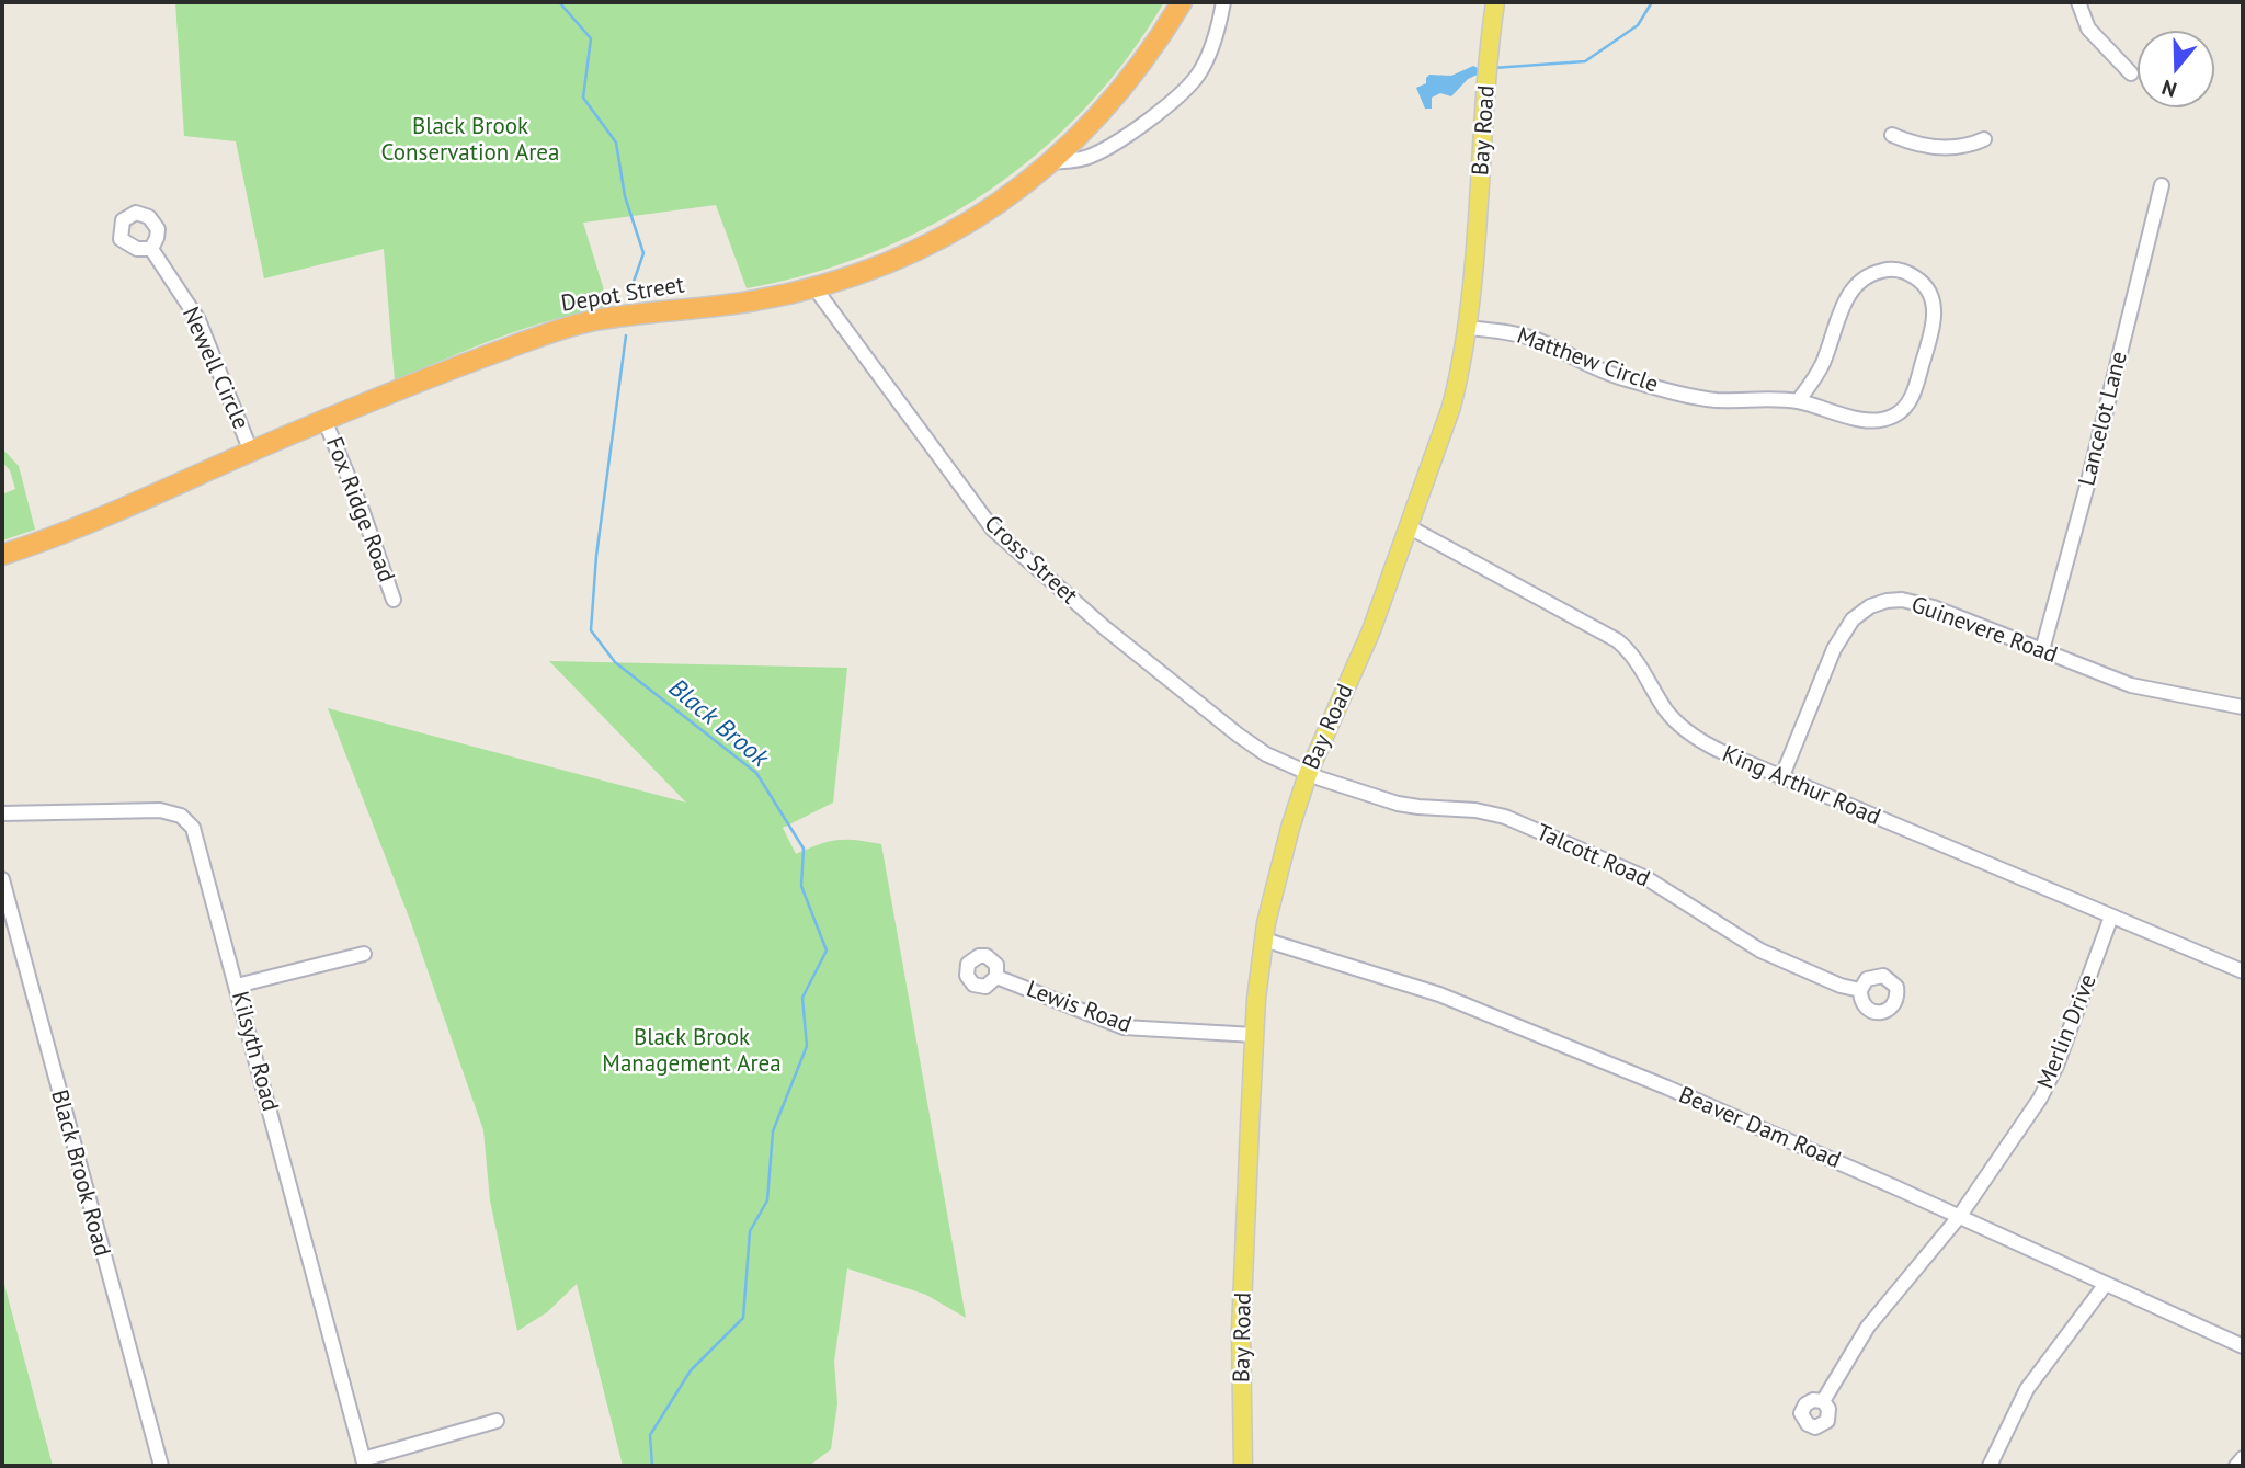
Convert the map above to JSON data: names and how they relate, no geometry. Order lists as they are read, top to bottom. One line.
{"streets":{"highway":["Depot Street"],"main road":["Bay Road"],"street":["Matthew Circle","Newell Circle","Lancelot Lane","Fox Ridge Road","Cross Street","Guinevere Road","King Arthur Road","Talcott Road","Lewis Road","Merlin Drive","Kilsyth Road","Beaver Dam Road","Black Brook Road"]},"crossings":[["Bay Road","Matthew Circle"],["Bay Road","Cross Street"],["Bay Road","King Arthur Road"],["Bay Road","Talcott Road"],["Bay Road","Lewis Road"],["Bay Road","Beaver Dam Road"],["Depot Street","Newell Circle"],["Depot Street","Fox Ridge Road"],["Depot Street","Cross Street"],["Lancelot Lane","Guinevere Road"],["Cross Street","Talcott Road"],["Guinevere Road","King Arthur Road"],["King Arthur Road","Merlin Drive"],["Merlin Drive","Beaver Dam Road"]],"water":["Black Brook"],"parks":["Black Brook Conservation Area","Black Brook Management Area"],"north":"bottom"}
